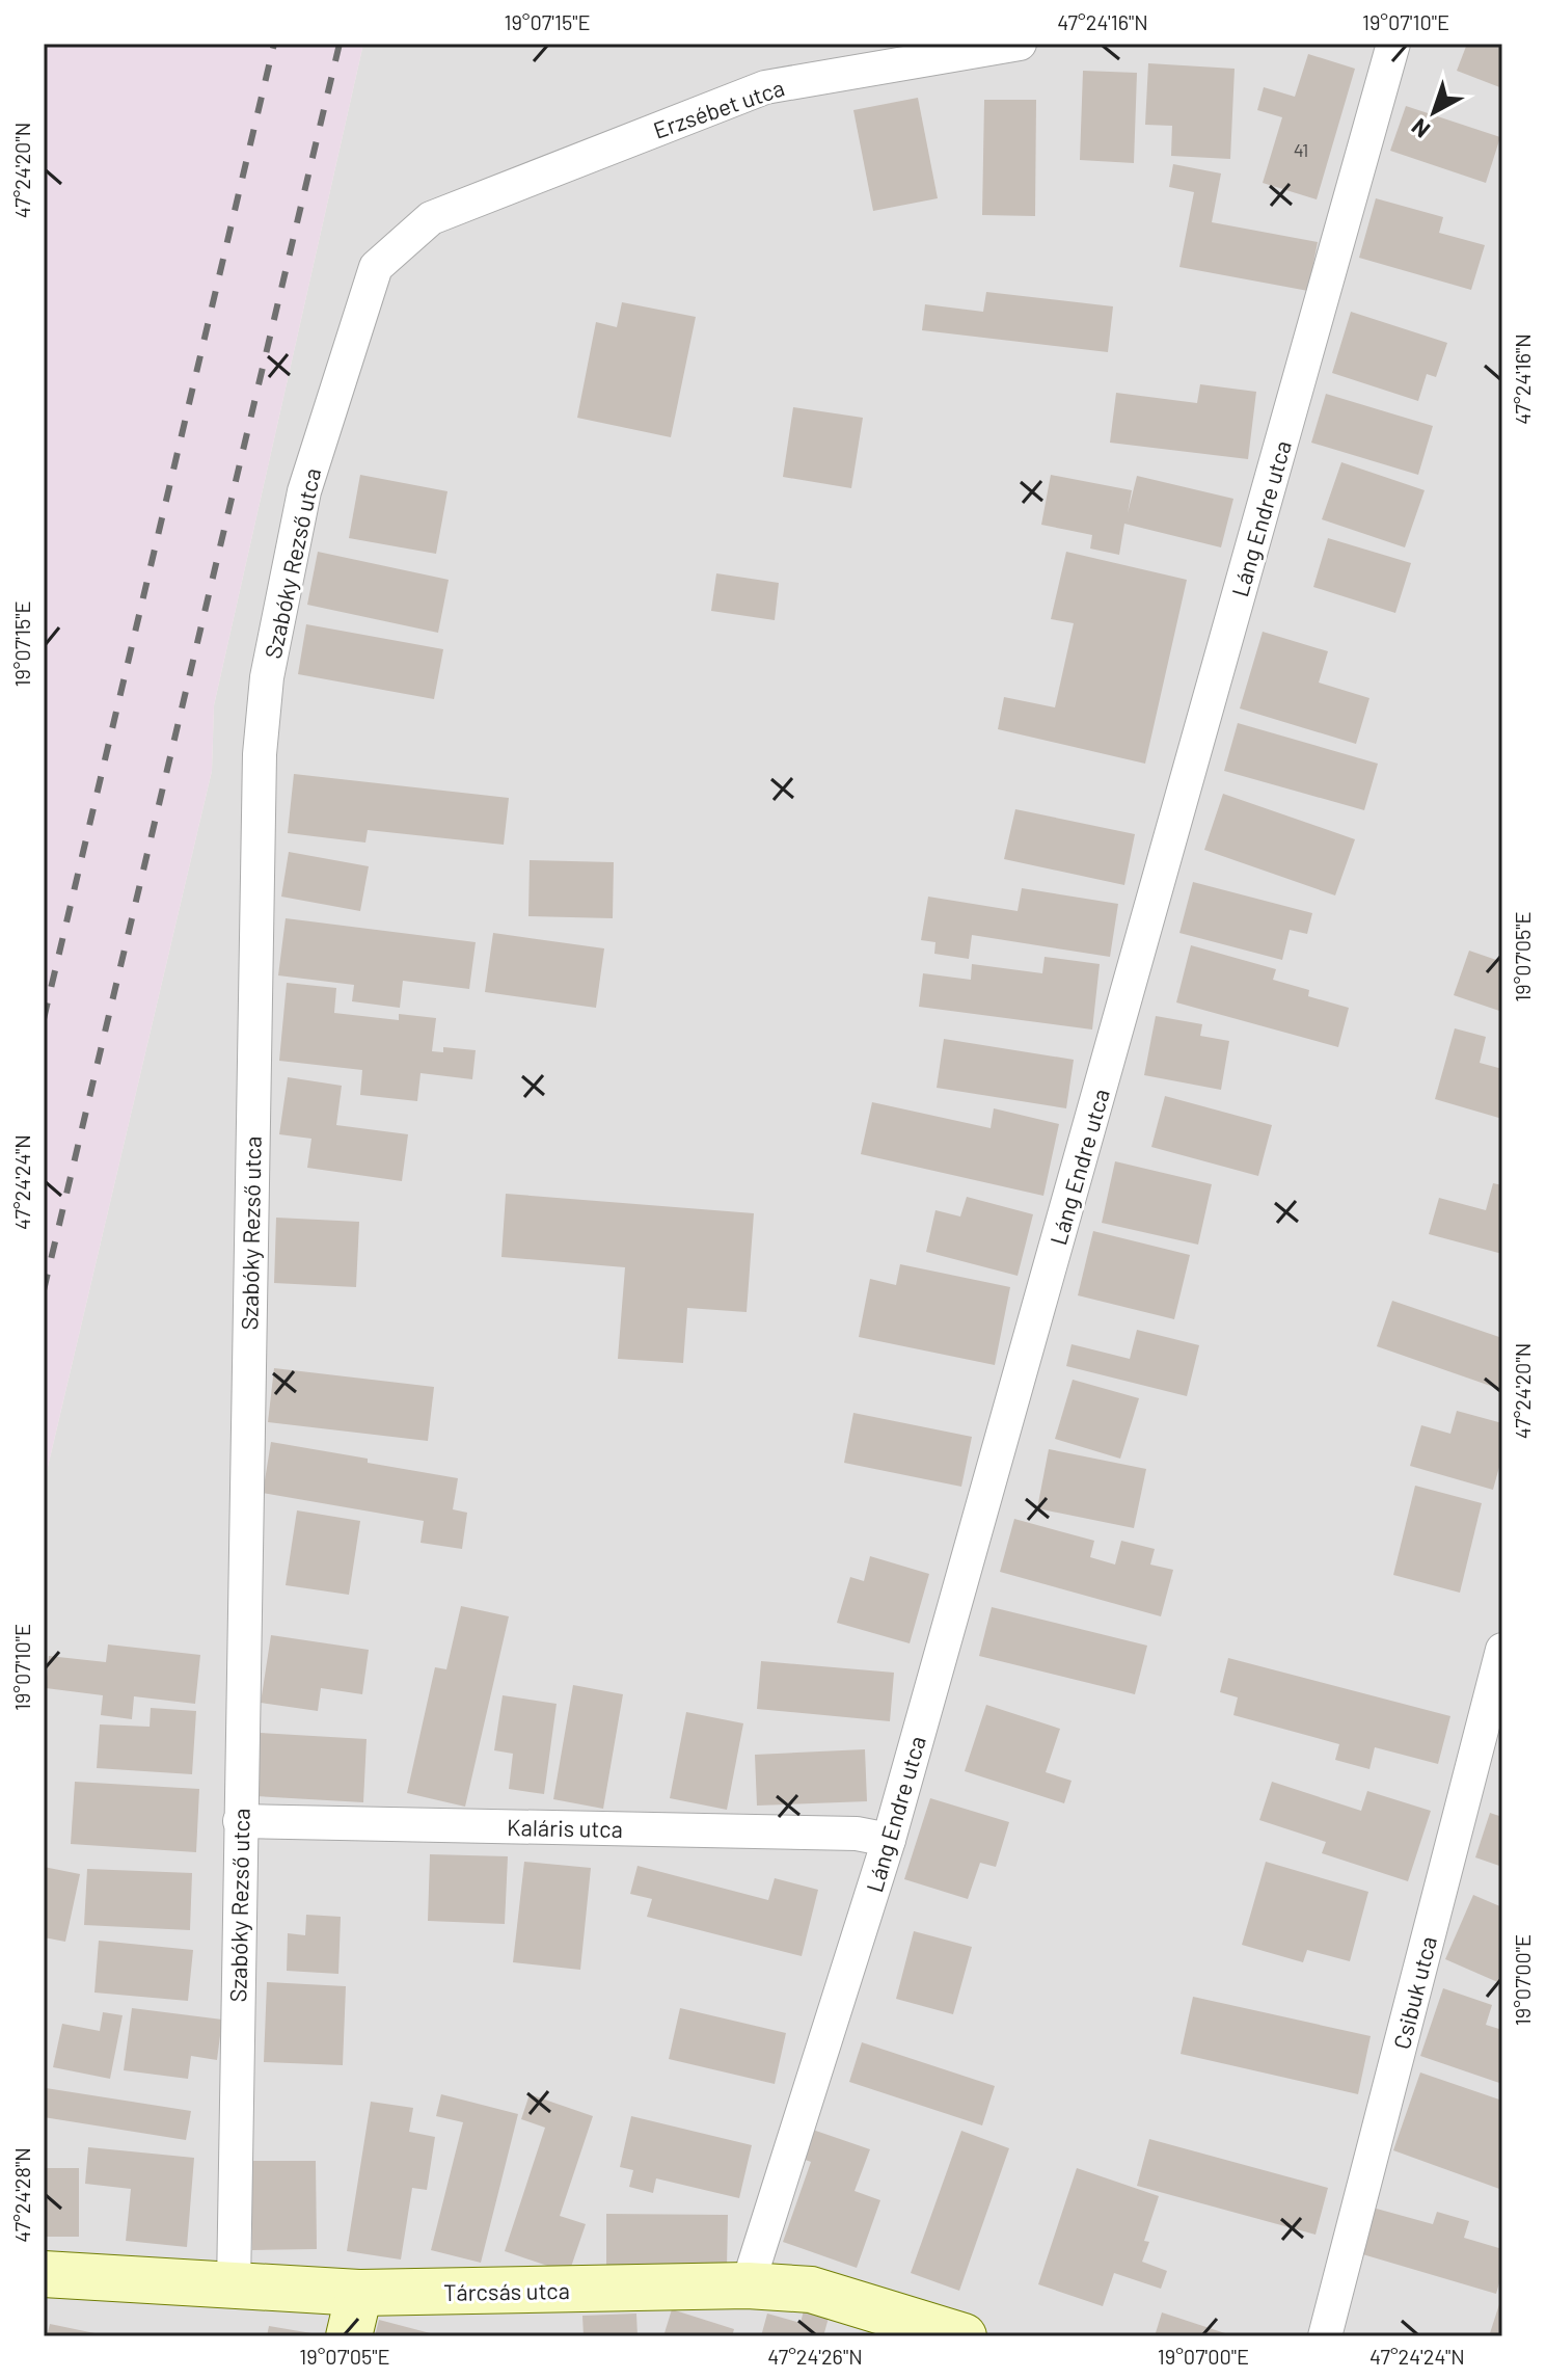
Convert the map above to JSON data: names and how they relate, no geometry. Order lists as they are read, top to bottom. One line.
{"streets":{"main road":["Tárcsás utca"],"street":["Erzsébet utca","Láng Endre utca","Szabóky Rezső utca","Kaláris utca","Csibuk utca"]},"crossings":[["Erzsébet utca","Szabóky Rezső utca"],["Láng Endre utca","Kaláris utca"],["Láng Endre utca","Tárcsás utca"],["Szabóky Rezső utca","Kaláris utca"],["Szabóky Rezső utca","Tárcsás utca"]],"house_numbers":["41"],"north":"bottom left","coordinates":["19°07'15\"E","47°24'16\"N","19°07'10\"E","47°24'20\"N","19°07'05\"E","47°24'24\"N","19°07'00\"E","47°24'28\"N","47°24'26\"N"]}
